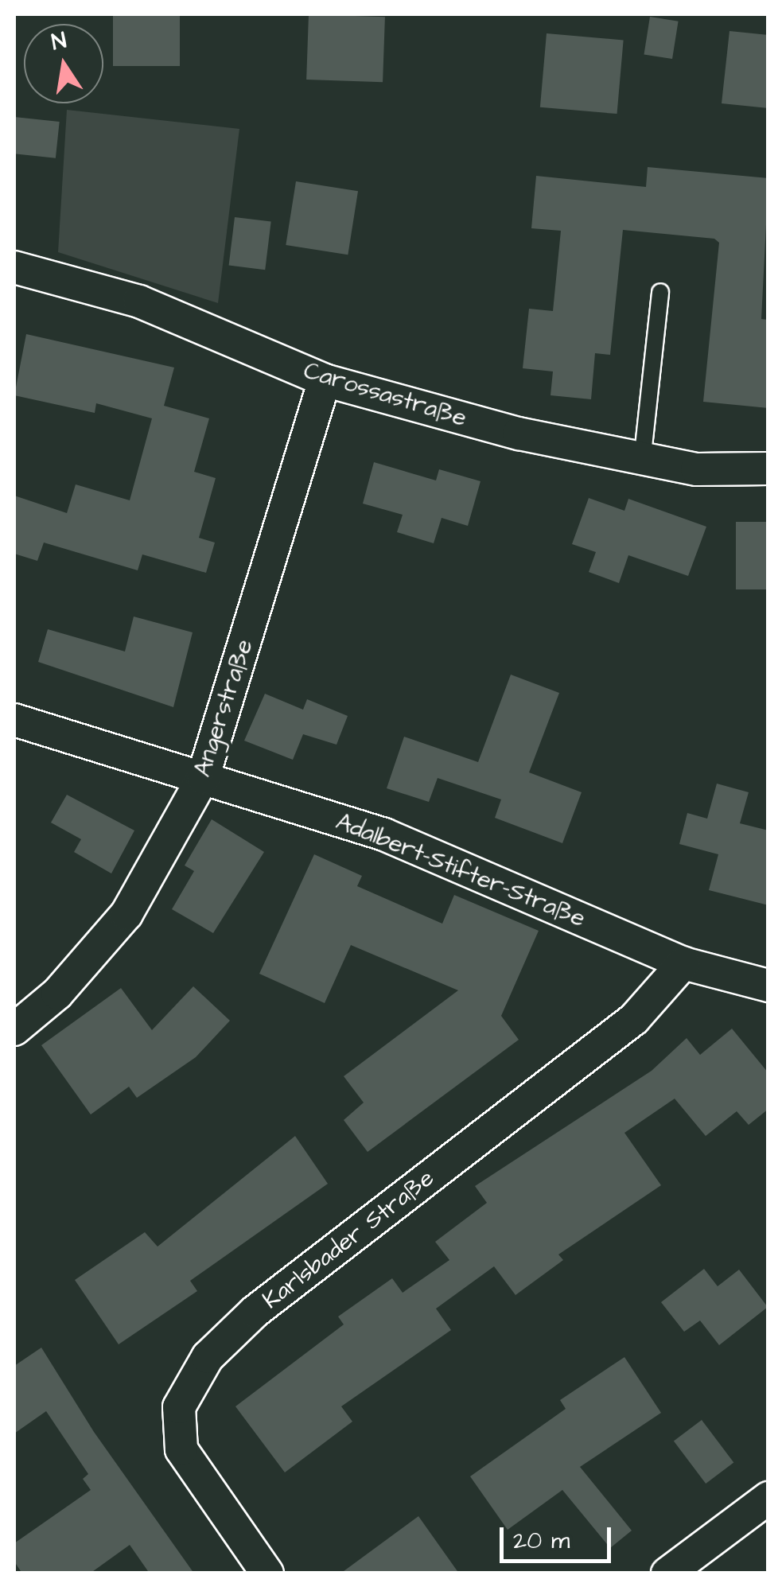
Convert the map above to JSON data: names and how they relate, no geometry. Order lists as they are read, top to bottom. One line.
{"streets":{"street":["Carossastraße","Angerstraße","Adalbert-Stifter-Straße","Karlsbader Straße"]},"crossings":[["Carossastraße","Angerstraße"],["Angerstraße","Adalbert-Stifter-Straße"],["Adalbert-Stifter-Straße","Karlsbader Straße"]],"scale_bar":"20 m","north":"top"}
